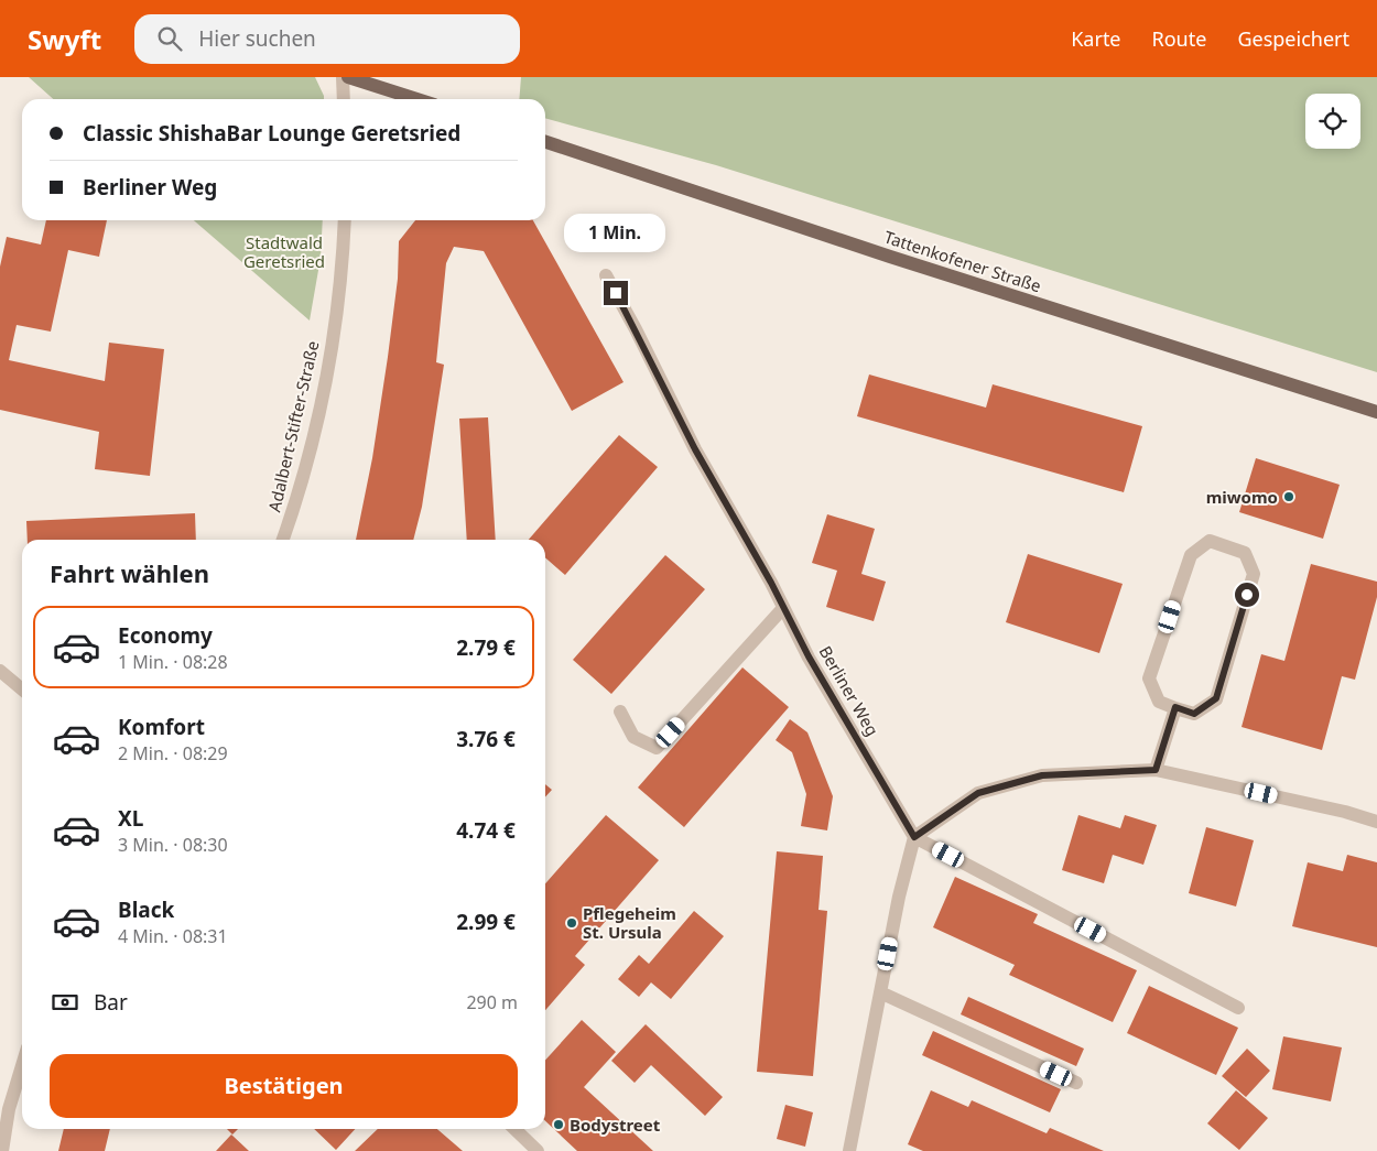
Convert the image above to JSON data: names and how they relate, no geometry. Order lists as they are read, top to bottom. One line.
{"streets":{"main road":["Tattenkofener Straße"],"street":["Adalbert-Stifter-Straße","Berliner Weg"]},"parks":["Stadtwald Geretsried"],"places":["miwomo","Pflegeheim St. Ursula","Bodystreet"],"page":{"header":"Swyft","search":"Hier suchen","nav":["Karte","Route","Gespeichert"],"banner":["Classic ShishaBar Lounge Geretsried","Berliner Weg"],"bubble":"1 Min.","heading":"Fahrt wählen","list":[{"name":"Economy","note":"1 Min. · 08:28","value":"2.79 €"},{"name":"Komfort","note":"2 Min. · 08:29","value":"3.76 €"},{"name":"XL","note":"3 Min. · 08:30","value":"4.74 €"},{"name":"Black","note":"4 Min. · 08:31","value":"2.99 €"}],"pay":["Bar","290 m"],"buttons":"Bestätigen"}}
